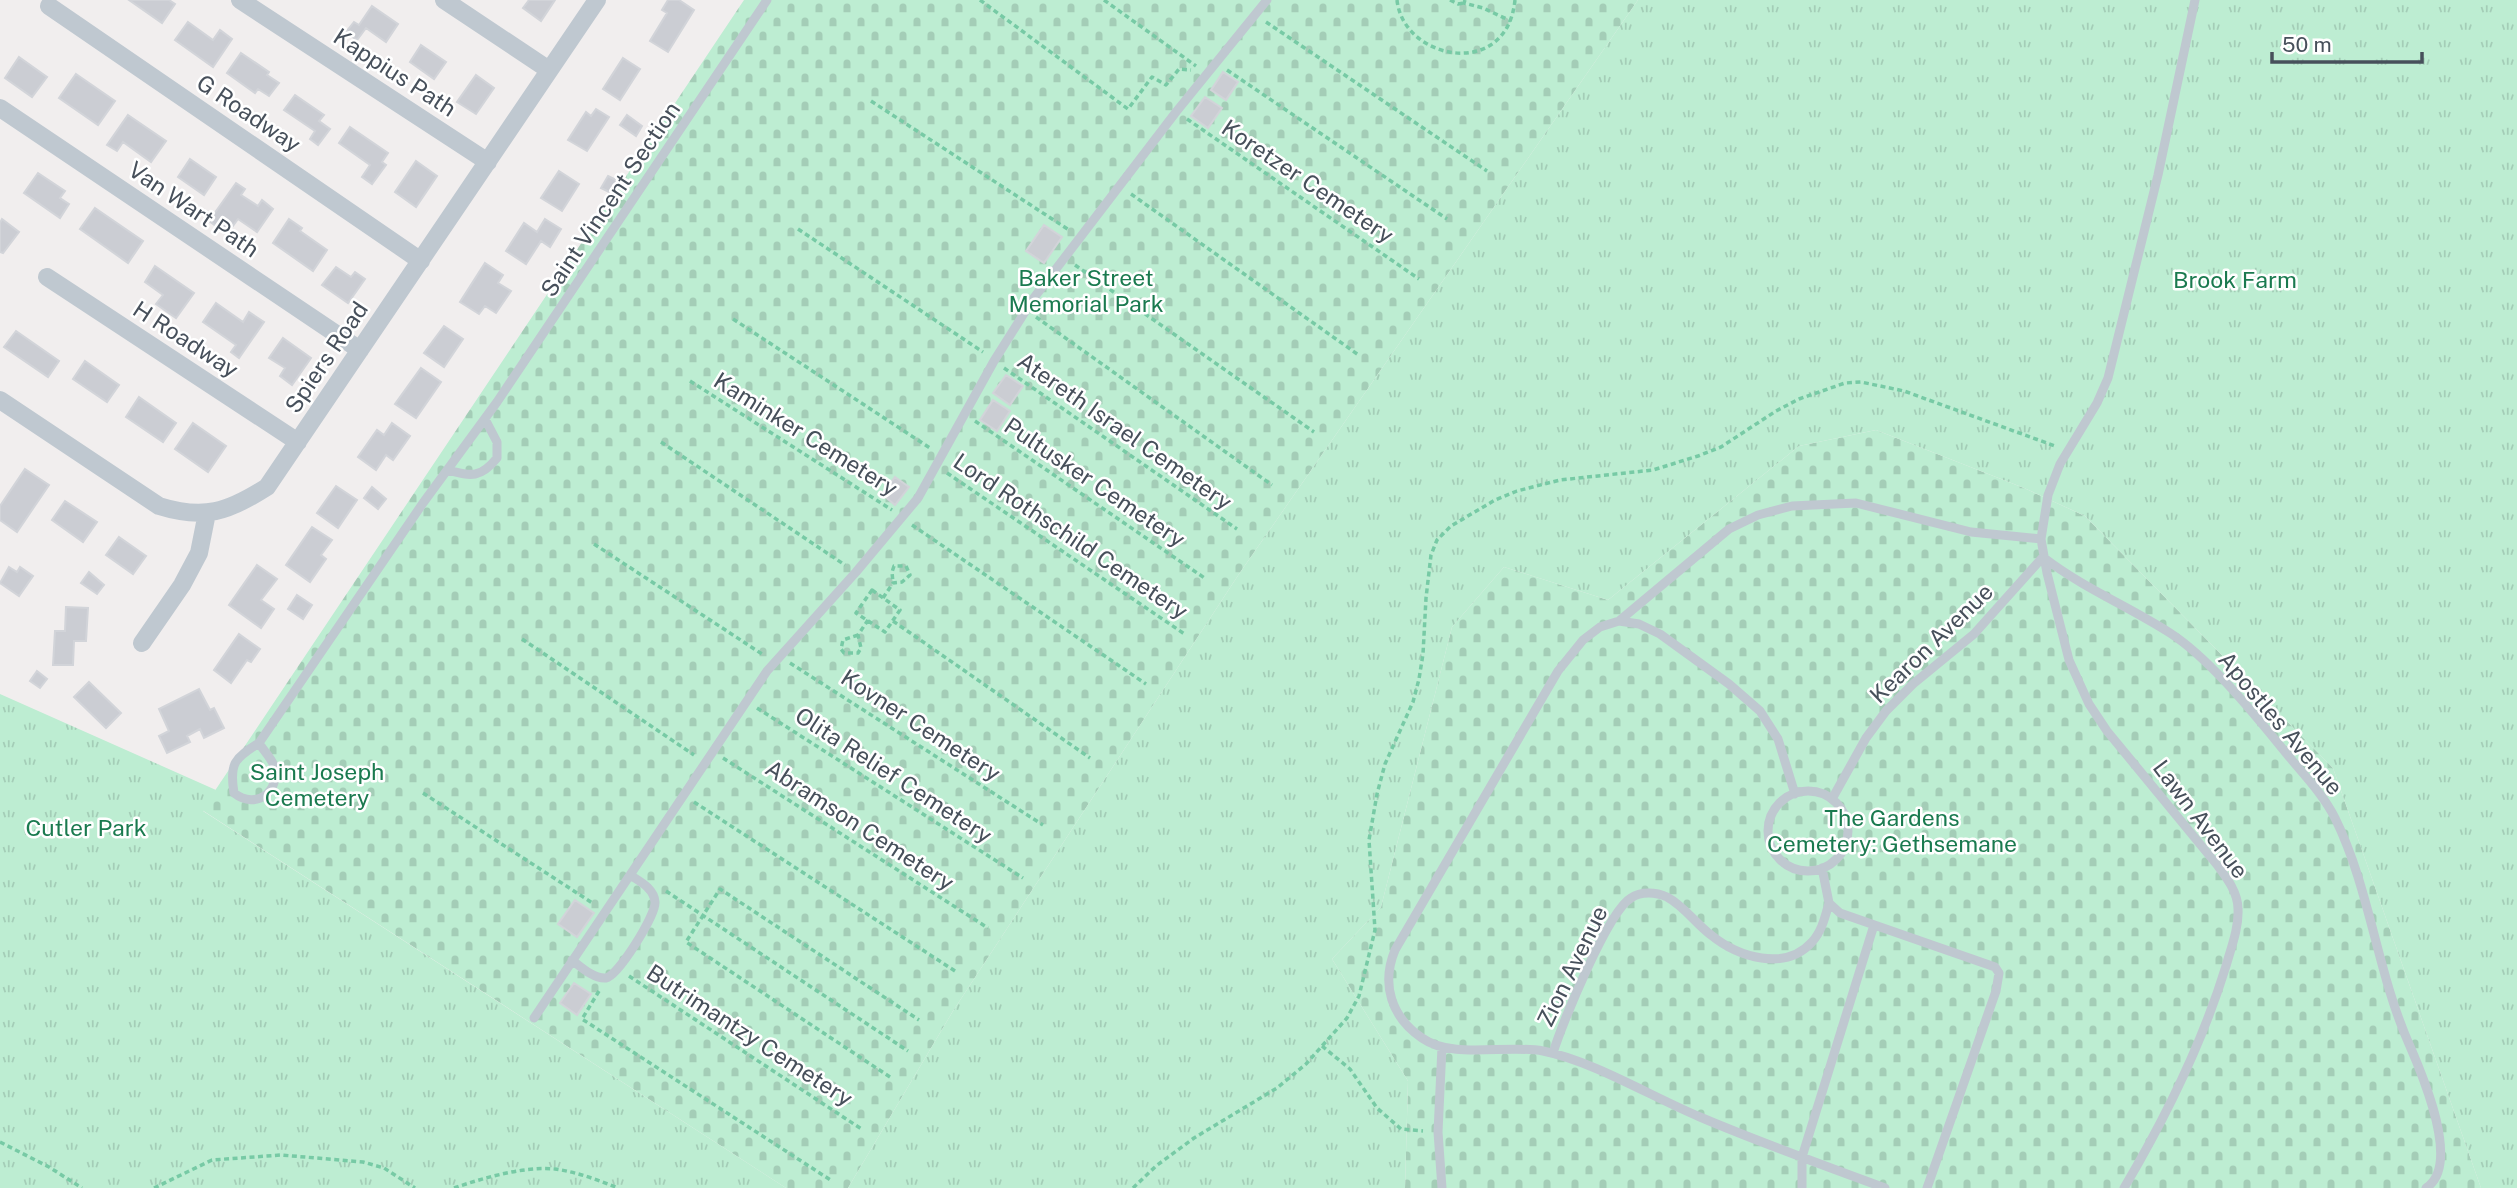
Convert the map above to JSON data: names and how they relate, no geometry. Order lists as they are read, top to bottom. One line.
{"streets":{"street":["Kappius Path","G Roadway","Van Wart Path","H Roadway","Spiers Road"],"lane":["Saint Vincent Section","Kearon Avenue","Apostles Avenue","Lawn Avenue","Zion Avenue"],"path":["Koretzer Cemetery","Atereth Israel Cemetery","Kaminker Cemetery","Pultusker Cemetery","Lord Rothschild Cemetery","Kovner Cemetery","Olita Relief Cemetery","Abramson Cemetery","Butrimantzy Cemetery"]},"crossings":[["Kappius Path","Spiers Road"],["G Roadway","Spiers Road"],["Van Wart Path","Spiers Road"],["H Roadway","Spiers Road"],["Kearon Avenue","Apostles Avenue"],["Kearon Avenue","Lawn Avenue"],["Apostles Avenue","Lawn Avenue"]],"parks":["Baker Street Memorial Park","Brook Farm","Saint Joseph Cemetery","The Gardens Cemetery: Gethsemane","Cutler Park"],"scale_bar":"50 m"}
